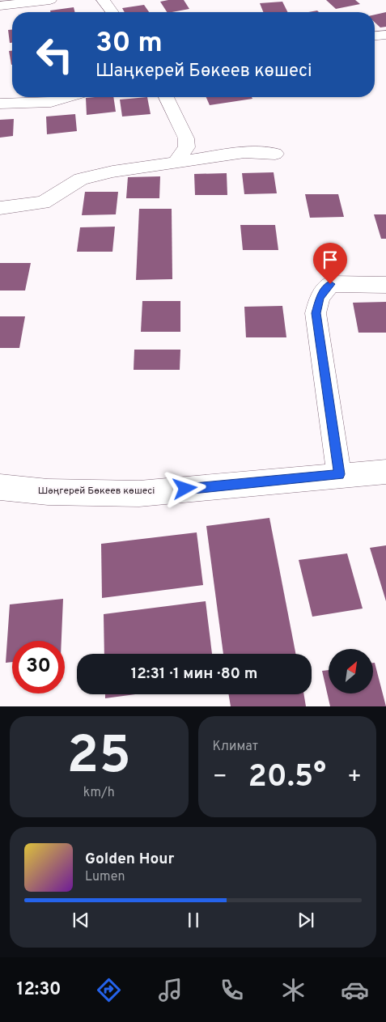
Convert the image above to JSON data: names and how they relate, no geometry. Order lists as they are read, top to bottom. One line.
{"streets":{"street":["Шәңгерей Бөкеев көшесі"]},"north":"top right","page":{"turn":["30 m","Шаңкерей Бөкеев көшесі"],"limit":"30","trip":"12:31 · 1 мин · 80 m","tile":[["25","km/h"],"Климат"],"heat":["−","20.5°","+"],"song":["Golden Hour","Lumen"],"tabs":"12:30"}}
